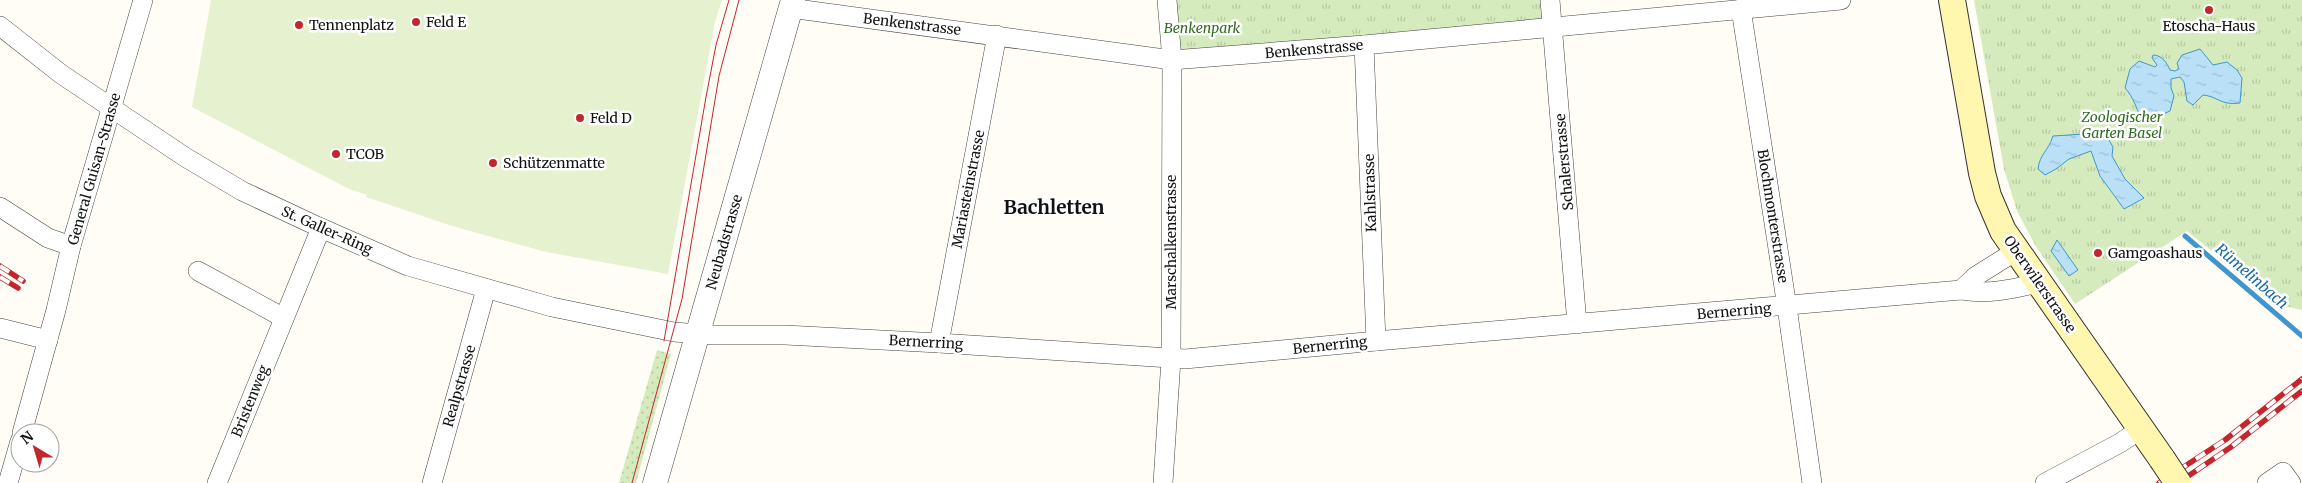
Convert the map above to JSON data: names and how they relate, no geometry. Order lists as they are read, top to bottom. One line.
{"streets":{"main road":["Oberwilerstrasse"],"street":["Benkenstrasse","Schalerstrasse","General Guisan-Strasse","Mariasteinstrasse","Kahlstrasse","Blochmonterstrasse","St. Galler-Ring","Neubadstrasse","Marschalkenstrasse","Bernerring","Realpstrasse","Bristenweg"]},"crossings":[["Benkenstrasse","Schalerstrasse"],["Benkenstrasse","Mariasteinstrasse"],["Benkenstrasse","Kahlstrasse"],["Benkenstrasse","Blochmonterstrasse"],["Benkenstrasse","Neubadstrasse"],["Benkenstrasse","Marschalkenstrasse"],["Schalerstrasse","Bernerring"],["General Guisan-Strasse","St. Galler-Ring"],["Mariasteinstrasse","Bernerring"],["Kahlstrasse","Bernerring"],["Blochmonterstrasse","Bernerring"],["St. Galler-Ring","Neubadstrasse"],["St. Galler-Ring","Bernerring"],["St. Galler-Ring","Realpstrasse"],["St. Galler-Ring","Bristenweg"],["Neubadstrasse","Bernerring"],["Marschalkenstrasse","Bernerring"],["Oberwilerstrasse","Bernerring"]],"districts":["Bachletten"],"water":["Rümelinbach"],"parks":["Benkenpark","Zoologischer Garten Basel"],"places":["Etoscha-Haus","Feld E","Tennenplatz","Feld D","TCOB","Schützenmatte","Gamgoashaus"],"north":"top left"}
